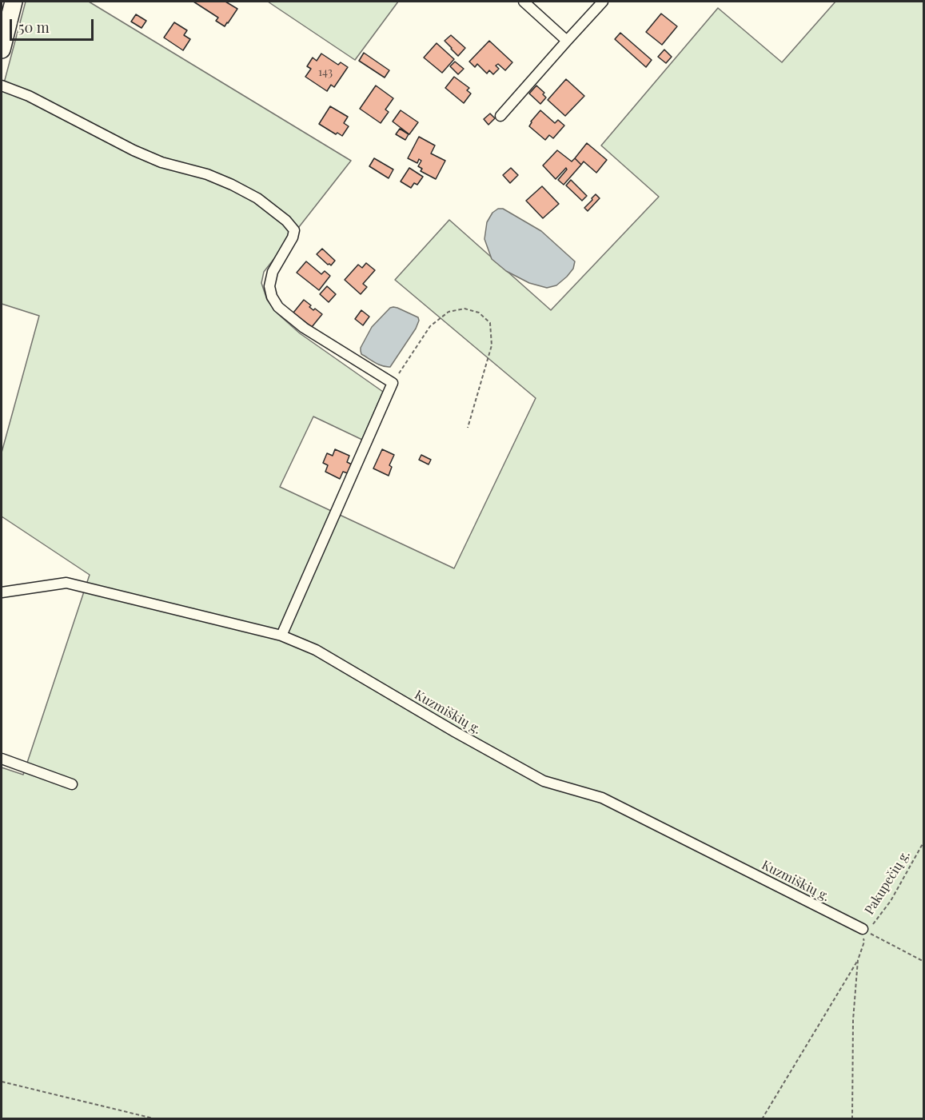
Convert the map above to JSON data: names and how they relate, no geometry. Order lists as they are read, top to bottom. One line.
{"streets":{"street":["Kuzmiškių g."],"path":["Pakupečių g."]},"crossings":[["Kuzmiškių g.","Pakupečių g."]],"house_numbers":["143"],"scale_bar":"50 m"}
